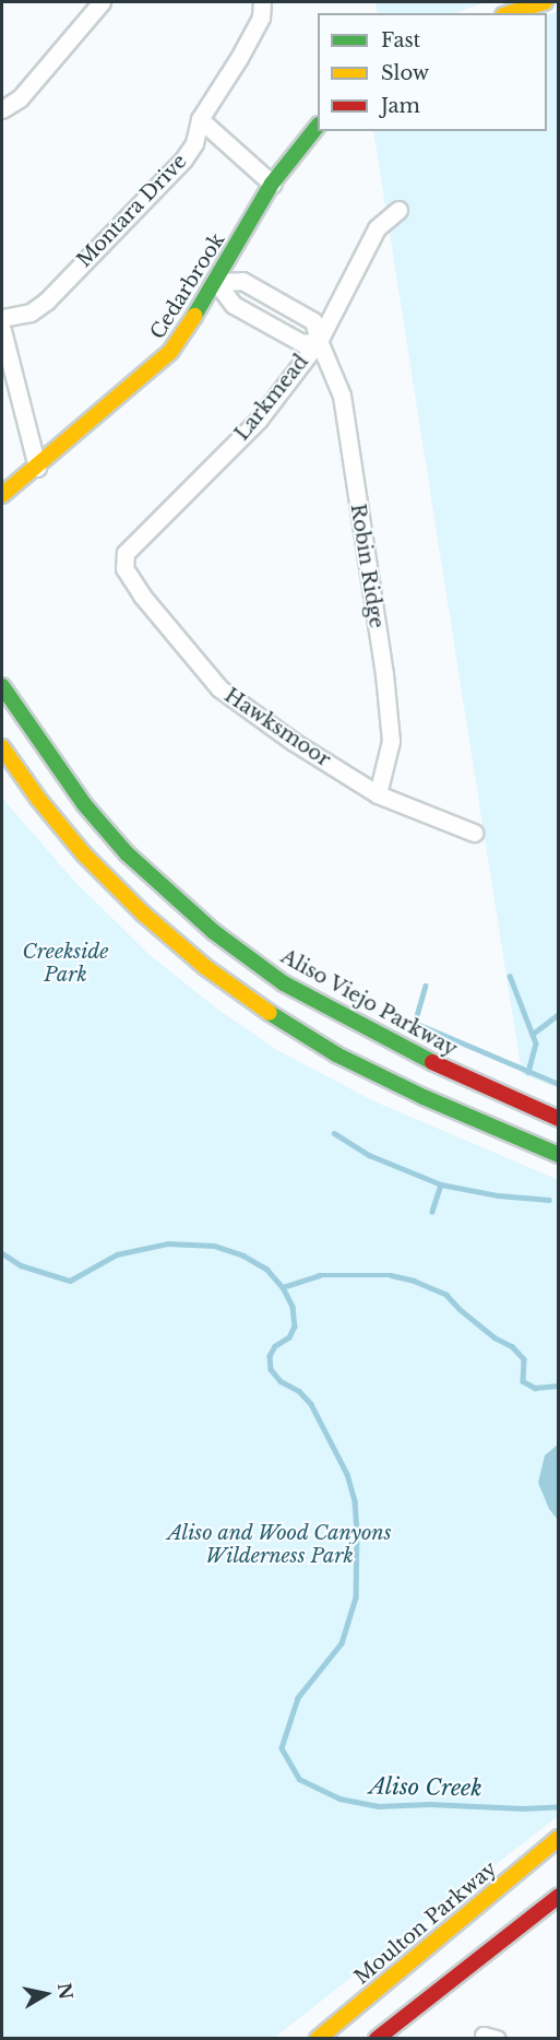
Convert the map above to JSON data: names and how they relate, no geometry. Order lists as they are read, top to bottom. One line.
{"streets":{"main road":["Cedarbrook","Aliso Viejo Parkway","Moulton Parkway"],"street":["Montara Drive","Larkmead","Robin Ridge","Hawksmoor"]},"crossings":[["Cedarbrook","Robin Ridge"],["Larkmead","Robin Ridge"],["Larkmead","Hawksmoor"],["Robin Ridge","Hawksmoor"]],"water":["Aliso Creek"],"parks":["Creekside Park","Aliso and Wood Canyons Wilderness Park"],"legend":["Fast","Slow","Jam"],"north":"right"}
